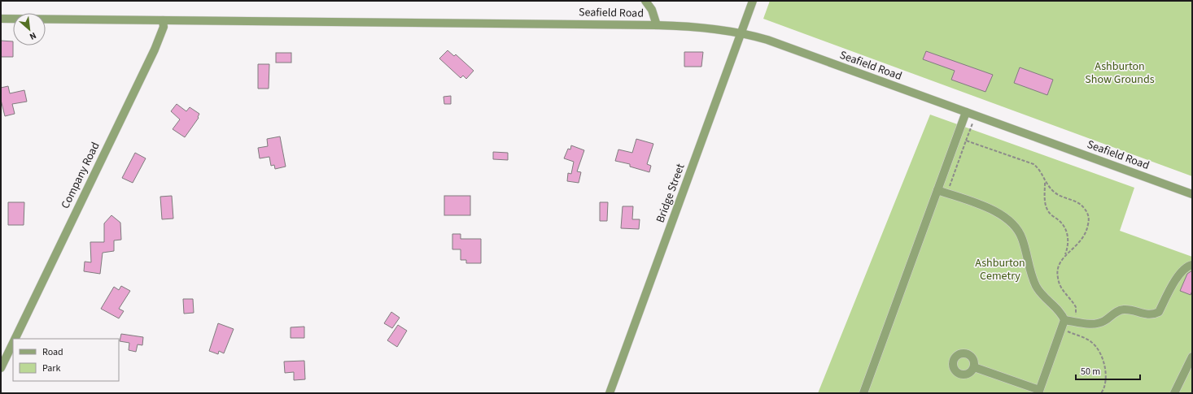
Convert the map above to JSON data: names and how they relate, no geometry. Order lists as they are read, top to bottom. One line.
{"streets":{"street":["Seafield Road","Company Road","Bridge Street"]},"crossings":[["Seafield Road","Company Road"],["Seafield Road","Bridge Street"]],"parks":["Ashburton Show Grounds","Ashburton Cemetry"],"legend":["Road","Park"],"scale_bar":"50 m","north":"bottom right"}
